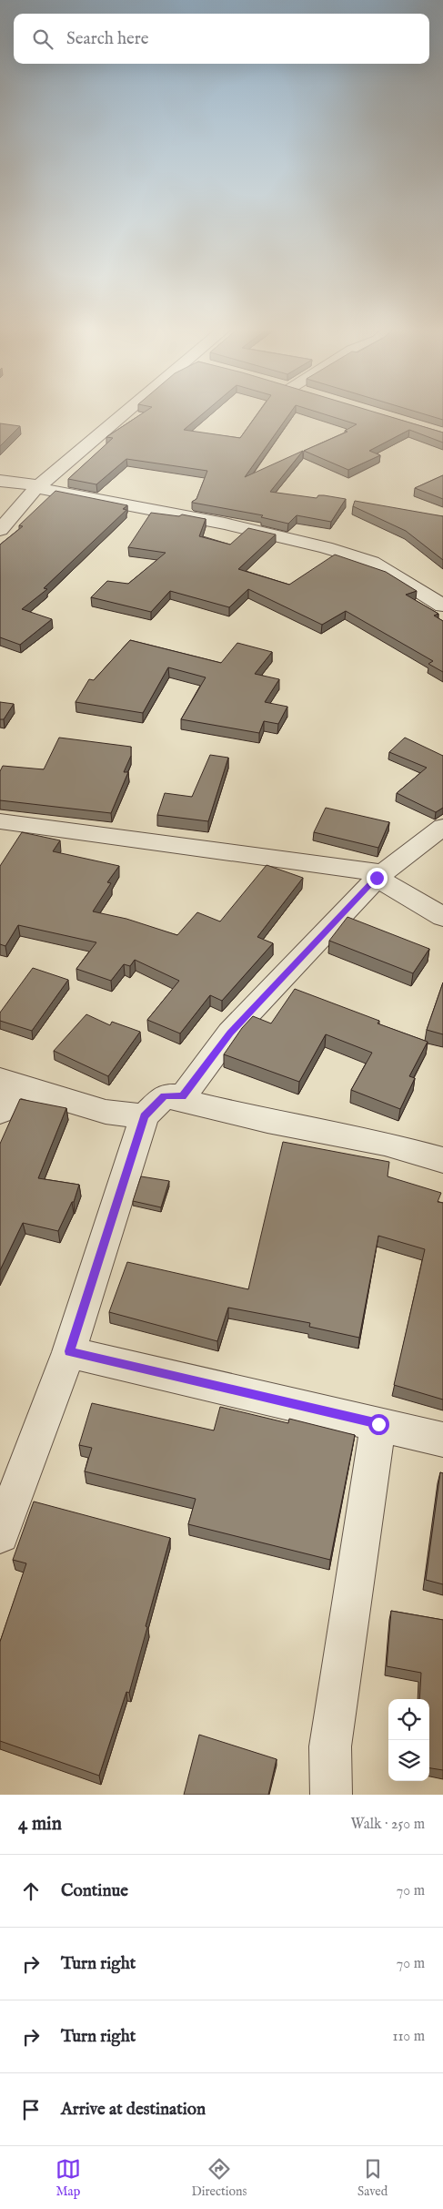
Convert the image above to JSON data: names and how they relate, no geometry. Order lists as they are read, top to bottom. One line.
{"page":{"search":"Search here","heading":["4 min","Walk · 250 m"],"list":[["Continue","70 m"],["Turn right","70 m"],["Turn right","110 m"],"Arrive at destination"],"nav":["Map","Directions","Saved"]}}
